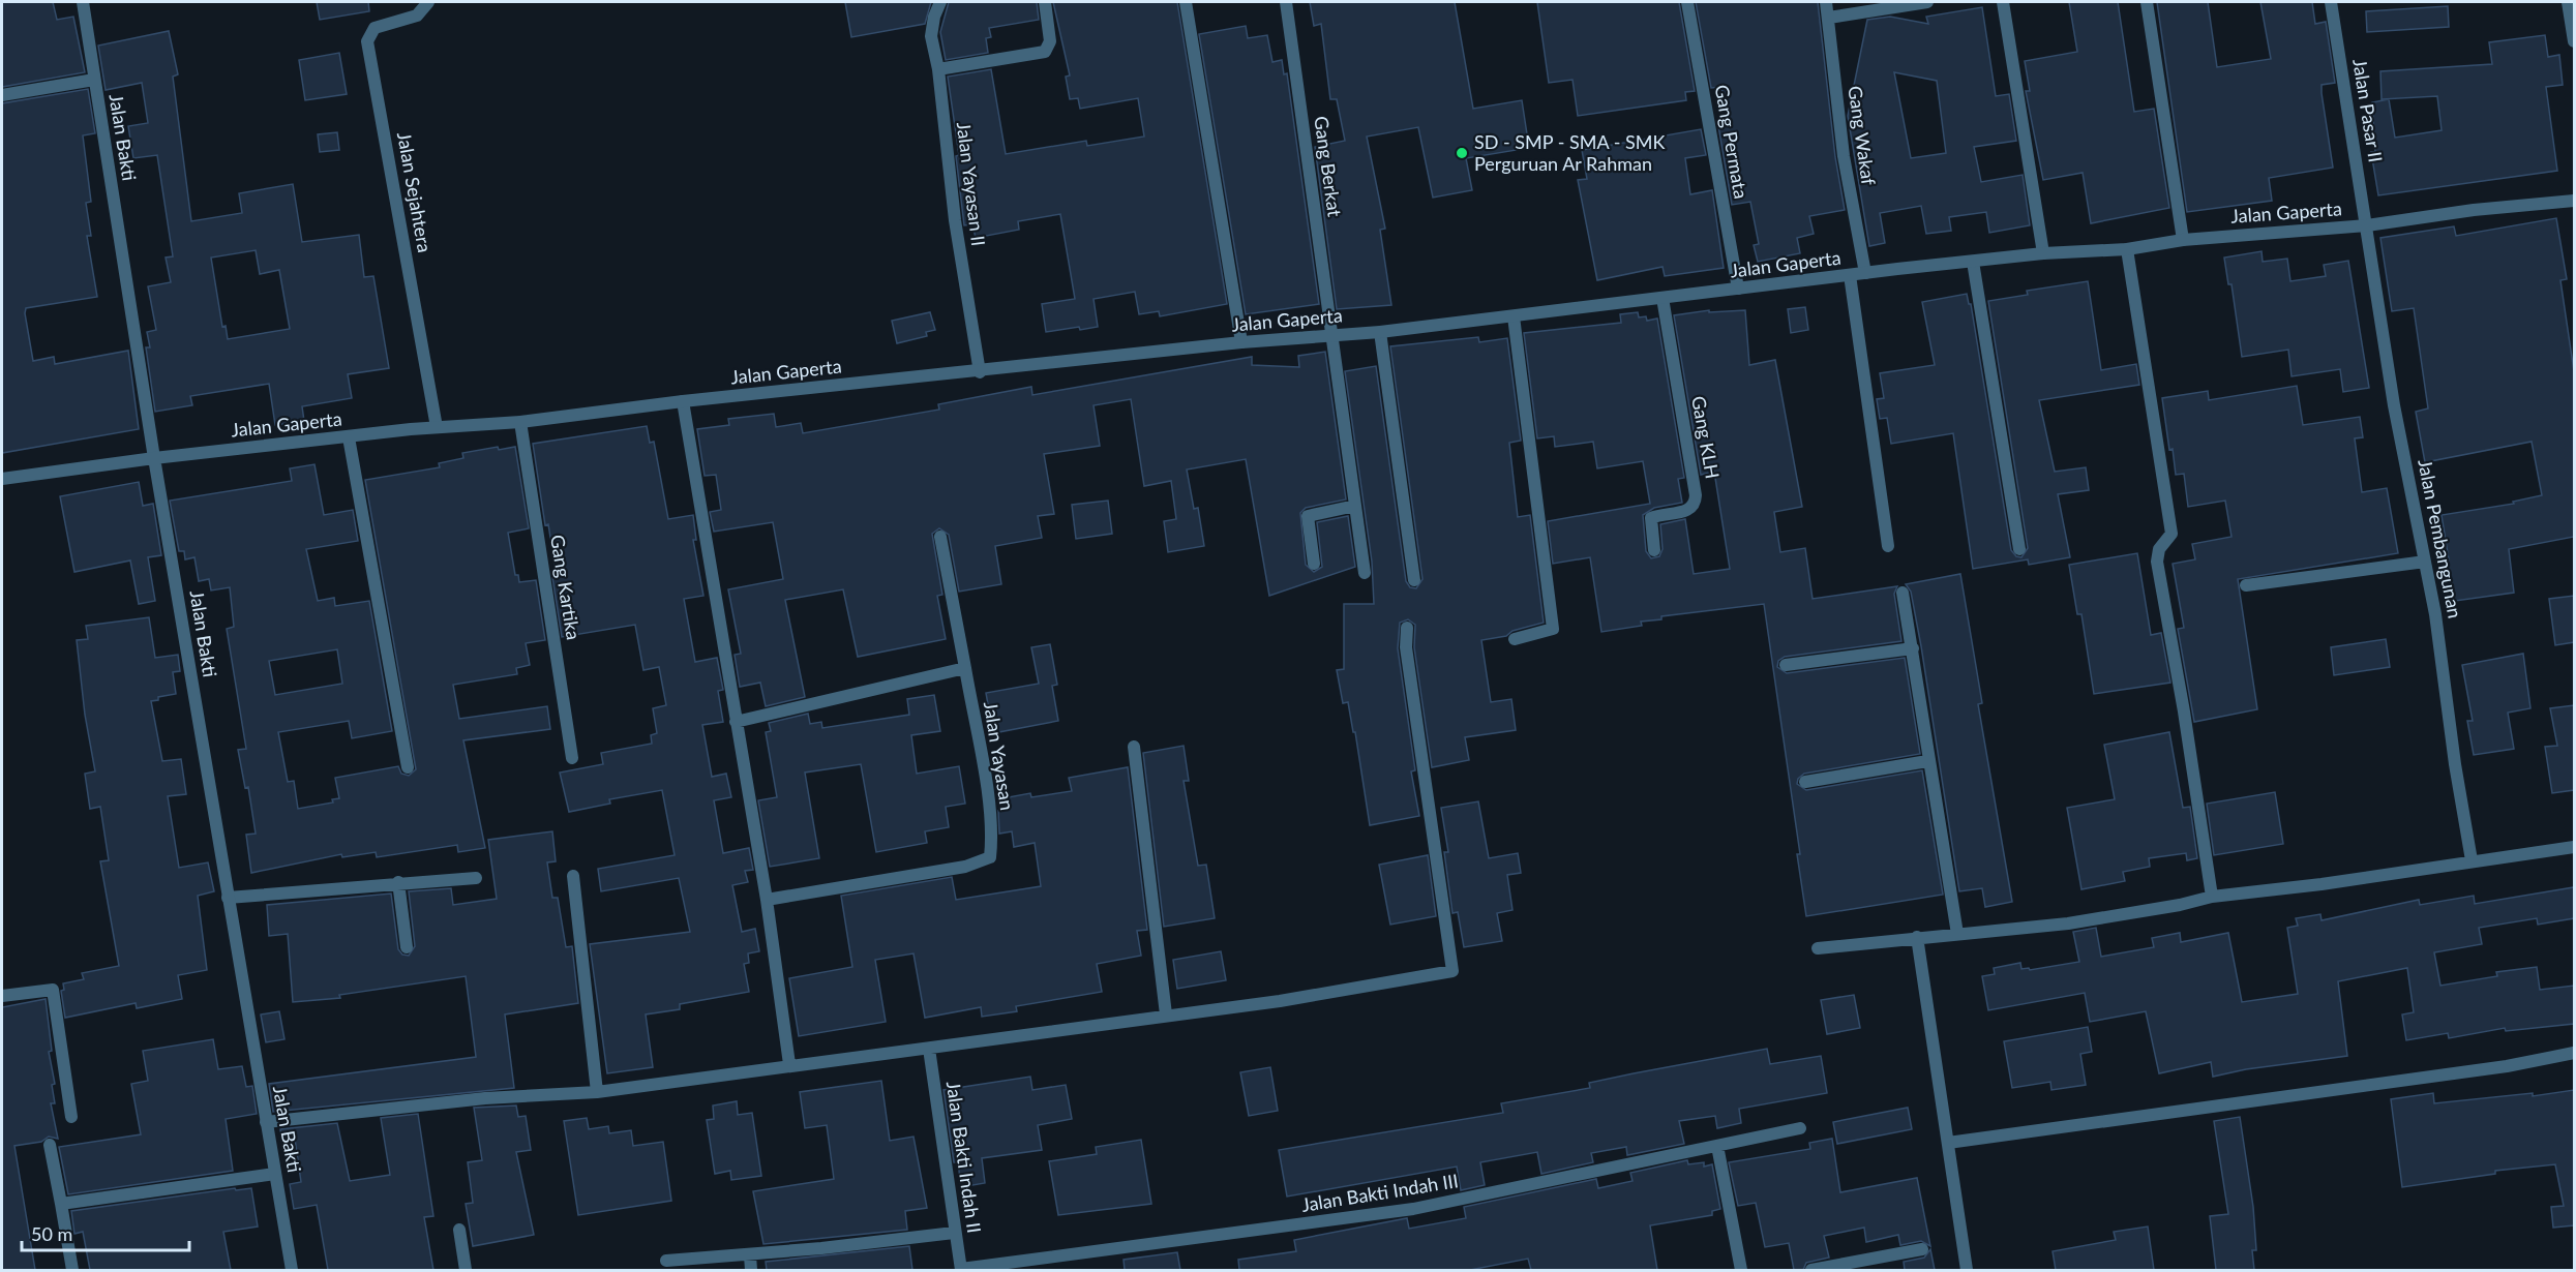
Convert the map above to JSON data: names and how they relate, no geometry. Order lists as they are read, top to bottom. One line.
{"streets":{"street":["Jalan Pasar II","Gang Wakaf","Jalan Bakti","Gang Permata","Gang Berkat","Jalan Yayasan II","Jalan Sejahtera","Jalan Gaperta","Gang KLH","Jalan Pembangunan","Gang Kartika","Jalan Yayasan","Jalan Bakti Indah II","Jalan Bakti Indah III"]},"crossings":[["Jalan Pasar II","Jalan Gaperta"],["Jalan Pasar II","Jalan Pembangunan"],["Gang Wakaf","Jalan Gaperta"],["Jalan Bakti","Jalan Gaperta"],["Gang Permata","Jalan Gaperta"],["Gang Berkat","Jalan Gaperta"],["Jalan Yayasan II","Jalan Gaperta"],["Jalan Sejahtera","Jalan Gaperta"],["Jalan Gaperta","Gang KLH"],["Jalan Gaperta","Jalan Pembangunan"],["Jalan Gaperta","Gang Kartika"],["Jalan Bakti Indah II","Jalan Bakti Indah III"]],"places":["SD - SMP - SMA - SMK Perguruan Ar Rahman"],"scale_bar":"50 m"}
